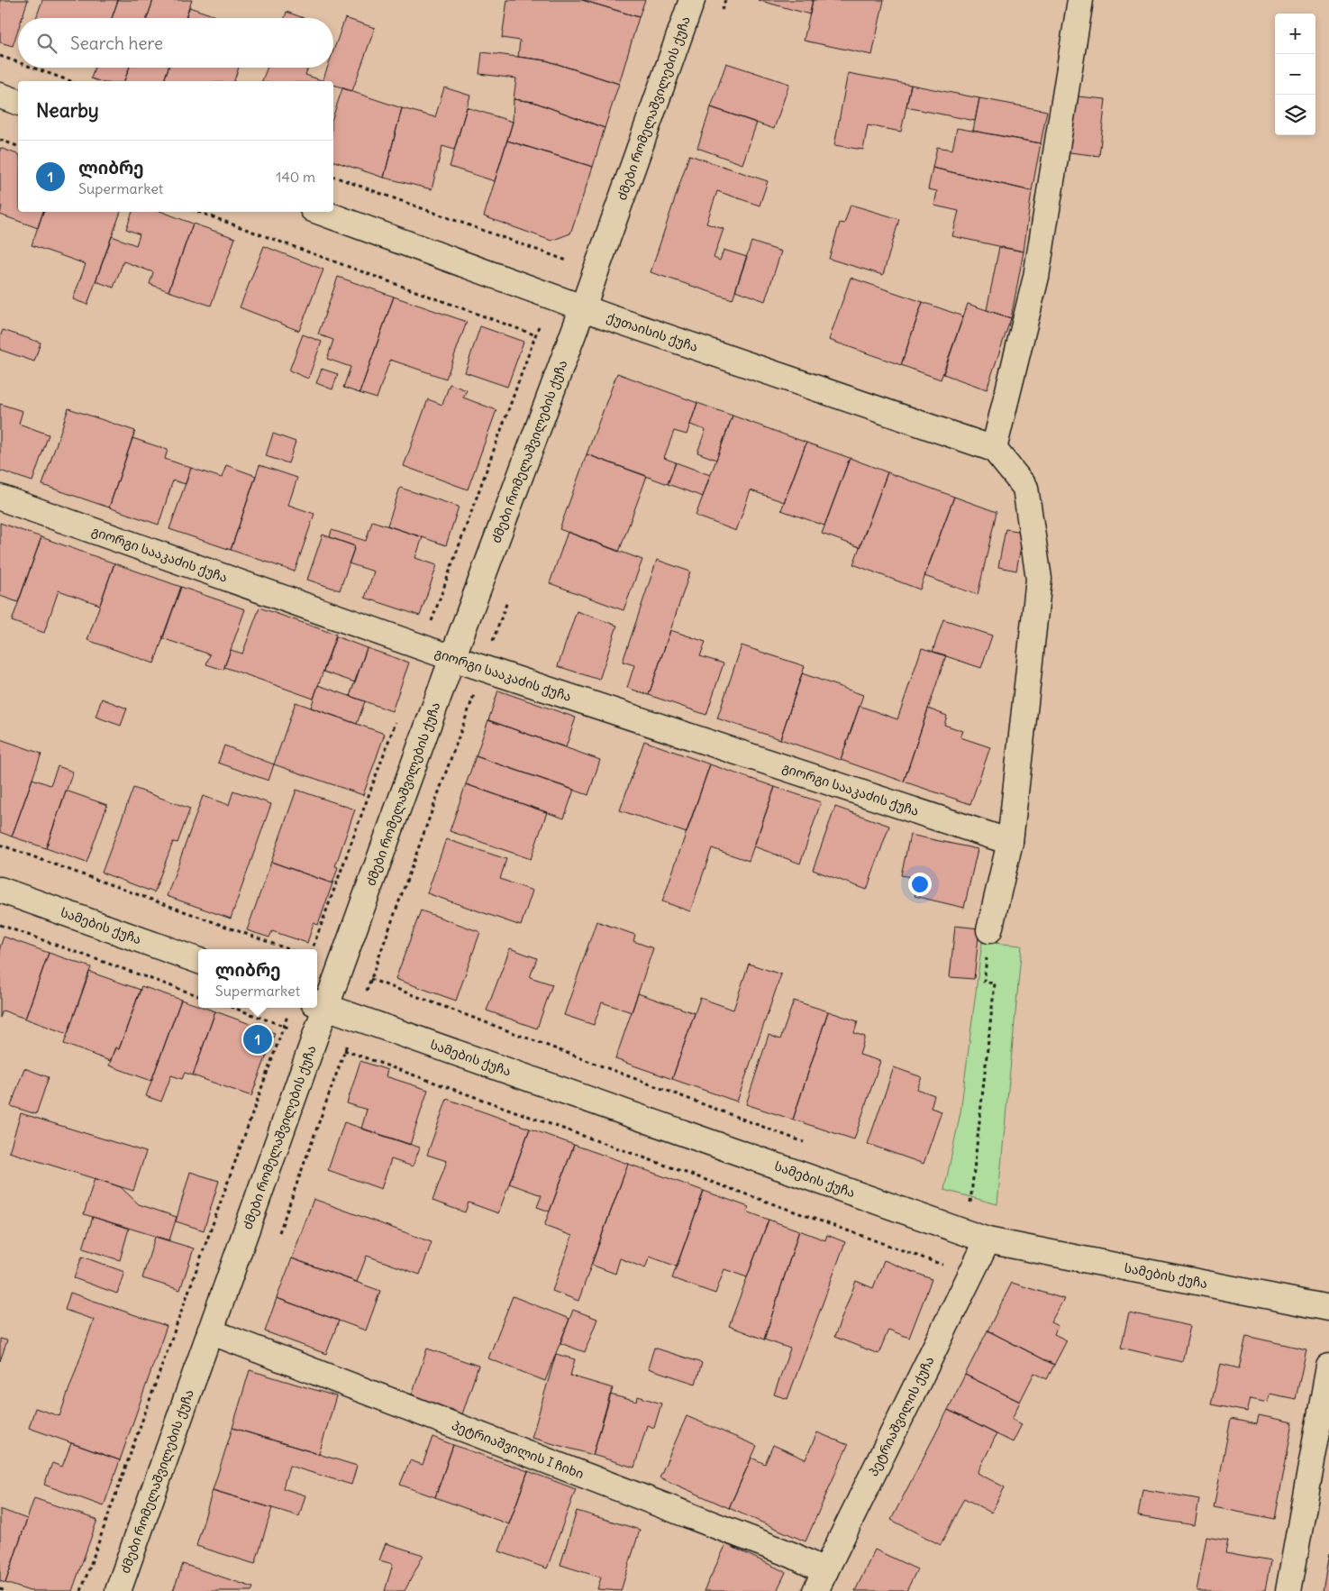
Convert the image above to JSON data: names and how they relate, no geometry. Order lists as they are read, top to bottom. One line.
{"streets":{"street":["ძმები რომელაშვილების ქუჩა","ქუთაისის ქუჩა","გიორგი სააკაძის ქუჩა","სამების ქუჩა","პეტრიაშვილის ქუჩა","პეტრიაშვილის I ჩიხი"]},"crossings":[["ძმები რომელაშვილების ქუჩა","ქუთაისის ქუჩა"],["ძმები რომელაშვილების ქუჩა","გიორგი სააკაძის ქუჩა"],["ძმები რომელაშვილების ქუჩა","სამების ქუჩა"],["ძმები რომელაშვილების ქუჩა","პეტრიაშვილის I ჩიხი"],["სამების ქუჩა","პეტრიაშვილის ქუჩა"],["პეტრიაშვილის ქუჩა","პეტრიაშვილის I ჩიხი"]],"page":{"map_buttons":["+","−"],"search":"Search here","heading":"Nearby","list":[{"mark":"1","name":"ლიბრე","note":"Supermarket","value":"140 m"}],"popup":["ლიბრე","Supermarket"],"pins":"1"}}
